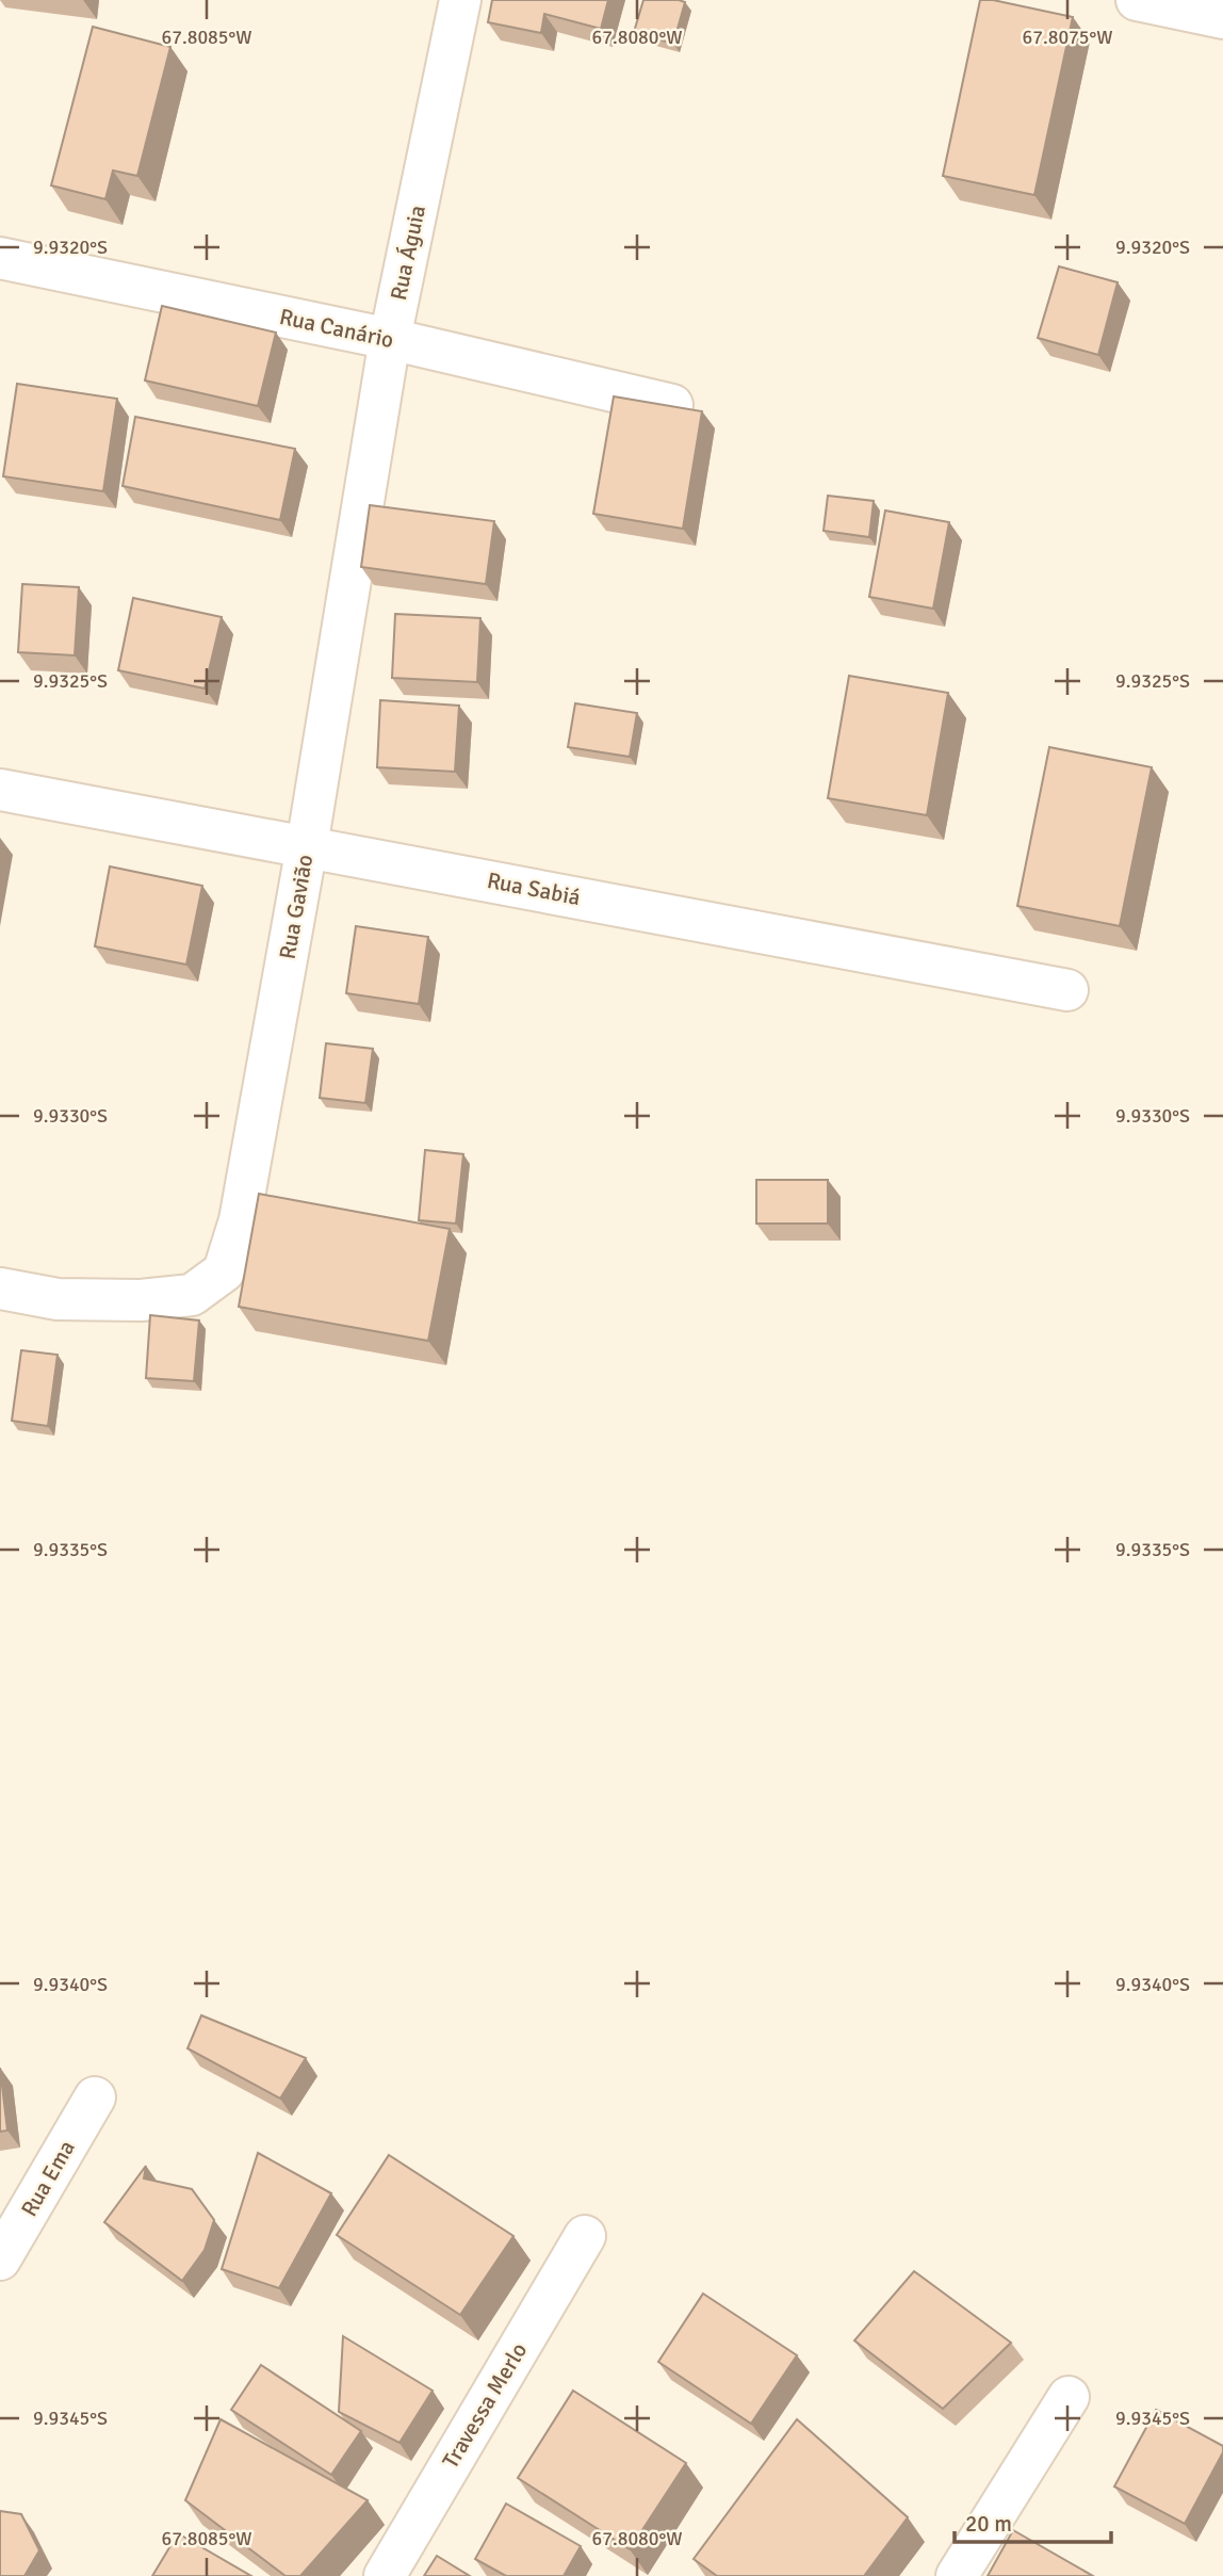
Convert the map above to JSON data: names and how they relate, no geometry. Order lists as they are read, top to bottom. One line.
{"streets":{"street":["Rua Águia","Rua Canário","Rua Sabiá","Rua Gavião","Rua Ema","Travessa Merlo"]},"crossings":[["Rua Águia","Rua Canário"],["Rua Águia","Rua Gavião"],["Rua Sabiá","Rua Gavião"]],"scale_bar":"20 m","coordinates":["67.8085°W","67.8080°W","67.8075°W","9.9320°S","9.9325°S","9.9330°S","9.9335°S","9.9340°S","9.9345°S"]}
